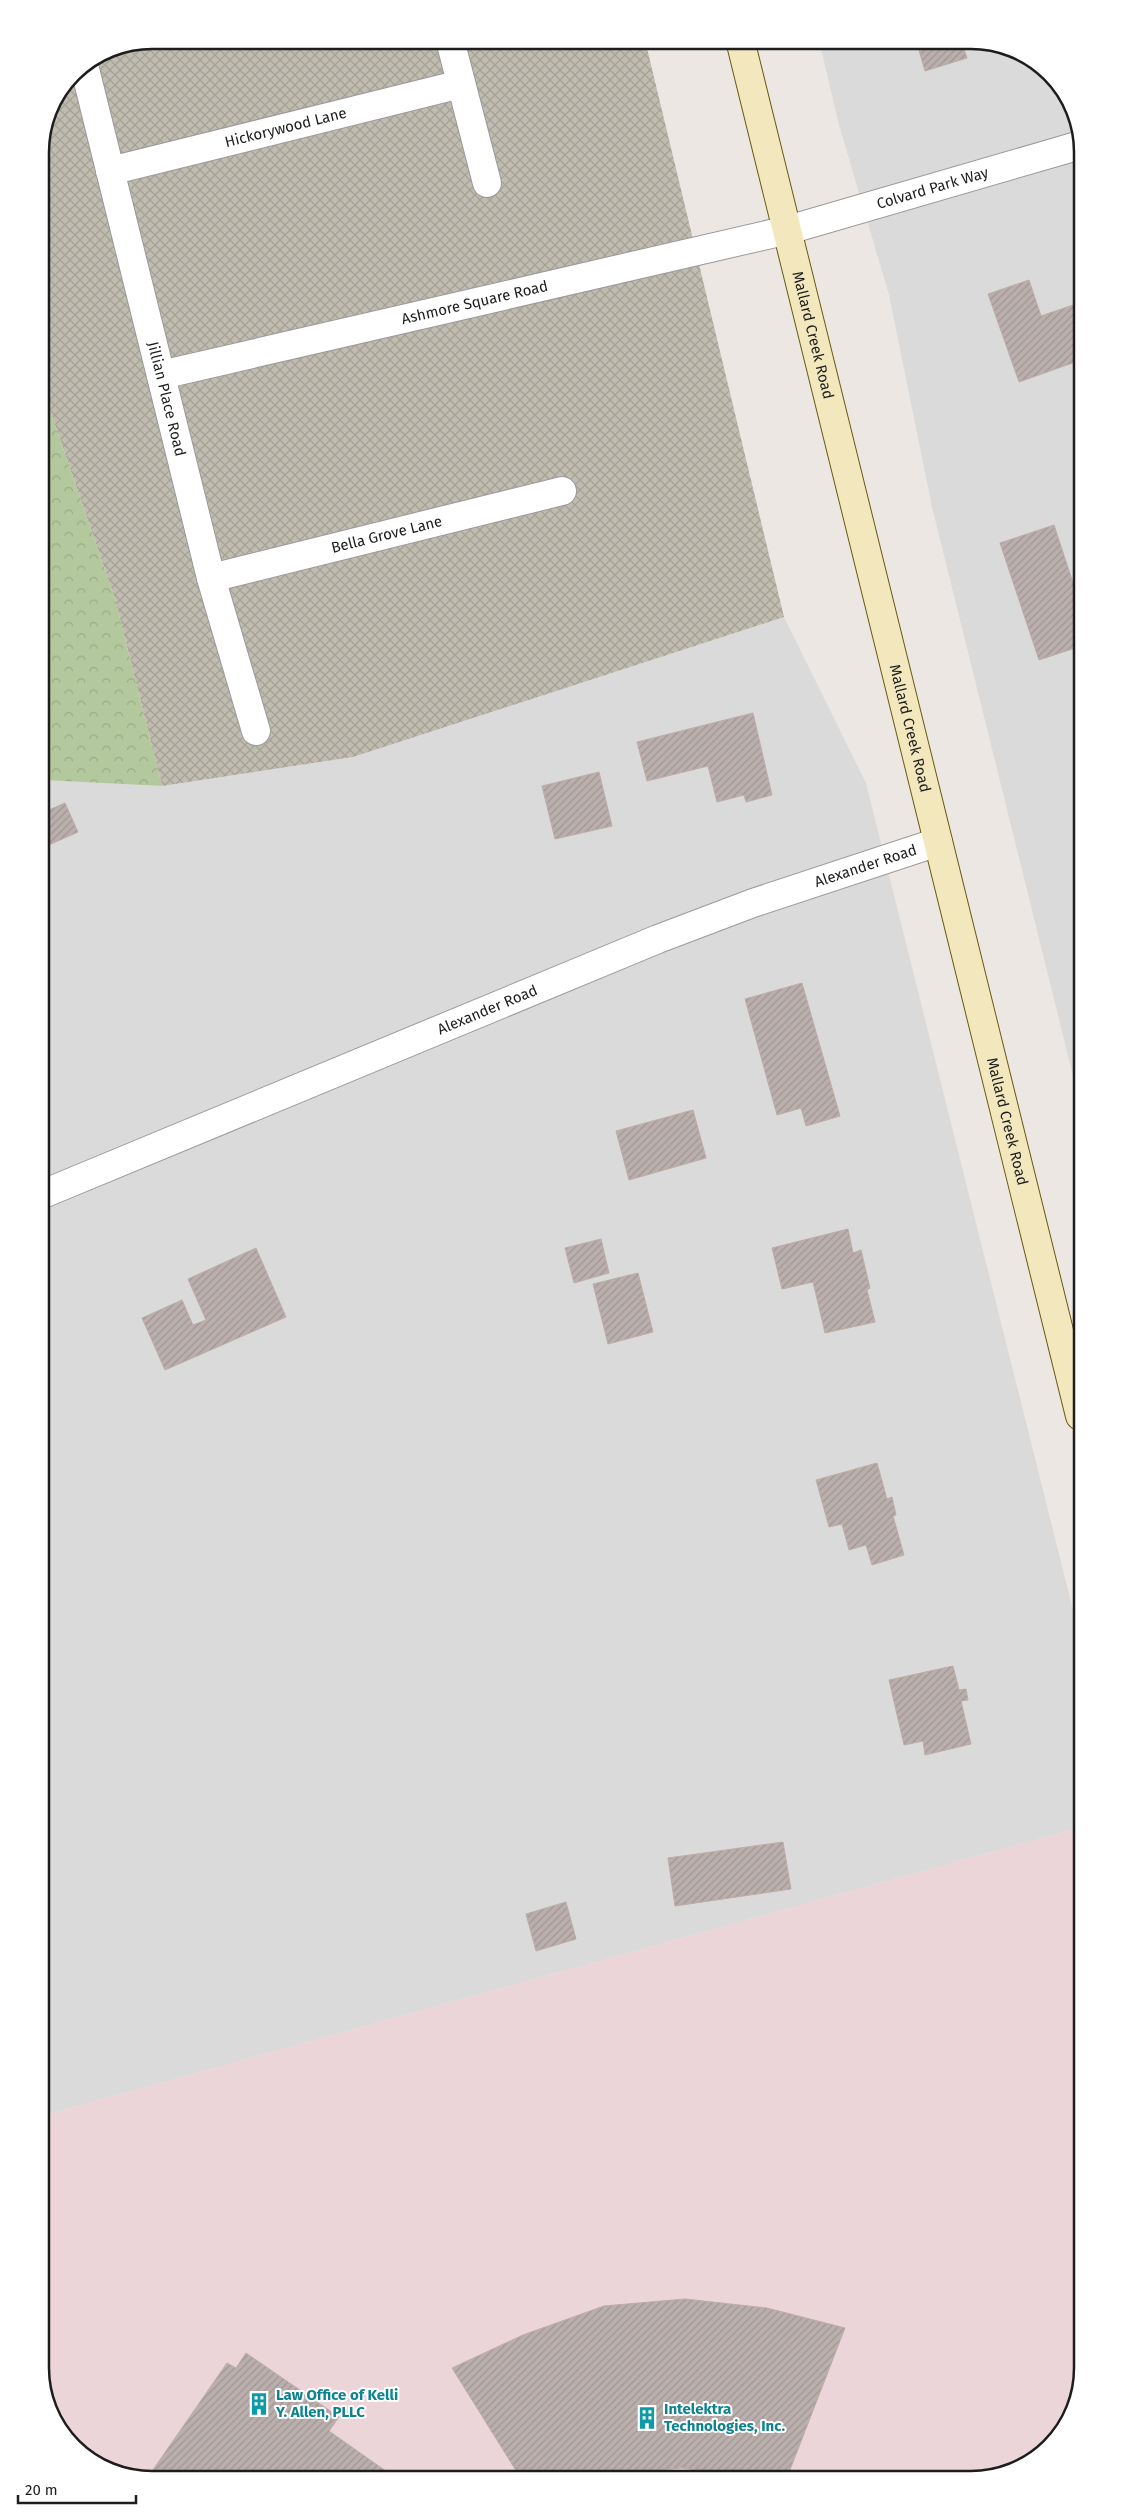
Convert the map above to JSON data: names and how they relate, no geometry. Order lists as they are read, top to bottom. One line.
{"streets":{"main road":["Mallard Creek Road"],"street":["Hickorywood Lane","Colvard Park Way","Ashmore Square Road","Jillian Place Road","Bella Grove Lane","Alexander Road"]},"crossings":[["Hickorywood Lane","Jillian Place Road"],["Colvard Park Way","Ashmore Square Road"],["Colvard Park Way","Mallard Creek Road"],["Ashmore Square Road","Mallard Creek Road"],["Ashmore Square Road","Jillian Place Road"],["Mallard Creek Road","Alexander Road"],["Jillian Place Road","Bella Grove Lane"]],"places":{"building":["Law Office of Kelli Y. Allen, PLLC","Intelektra Technologies, Inc."]},"scale_bar":"20 m"}
